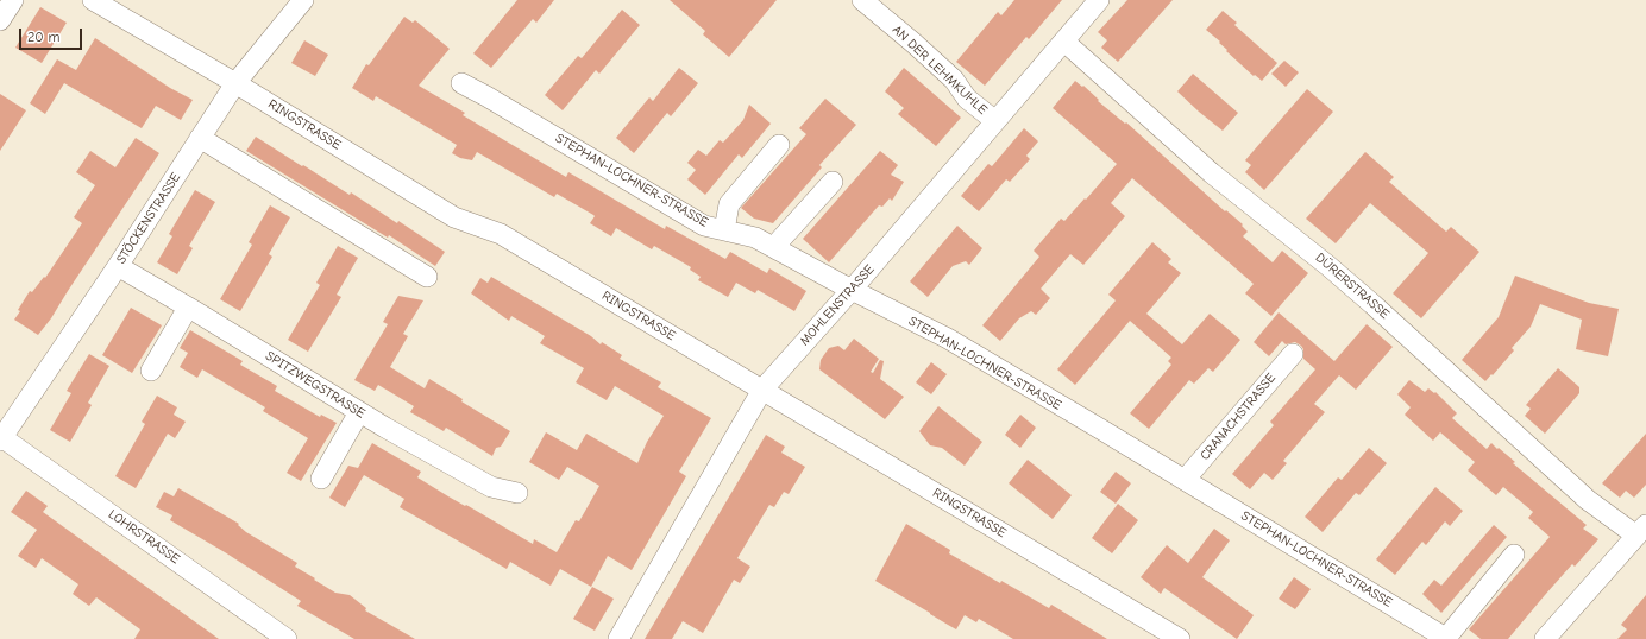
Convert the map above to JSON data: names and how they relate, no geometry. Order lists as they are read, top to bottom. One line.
{"streets":{"street":["AN DER LEHMKUHLE","RINGSTRASSE","STEPHAN-LOCHNER-STRASSE","STÖCKENSTRASSE","DÜRERSTRASSE","MOHLENSTRASSE","SPITZWEGSTRASSE","CRANACHSTRASSE","LOHRSTRASSE"]},"crossings":[["AN DER LEHMKUHLE","MOHLENSTRASSE"],["RINGSTRASSE","STÖCKENSTRASSE"],["RINGSTRASSE","MOHLENSTRASSE"],["STEPHAN-LOCHNER-STRASSE","MOHLENSTRASSE"],["STEPHAN-LOCHNER-STRASSE","CRANACHSTRASSE"],["STÖCKENSTRASSE","SPITZWEGSTRASSE"],["STÖCKENSTRASSE","LOHRSTRASSE"],["DÜRERSTRASSE","MOHLENSTRASSE"]],"scale_bar":"20 m"}
